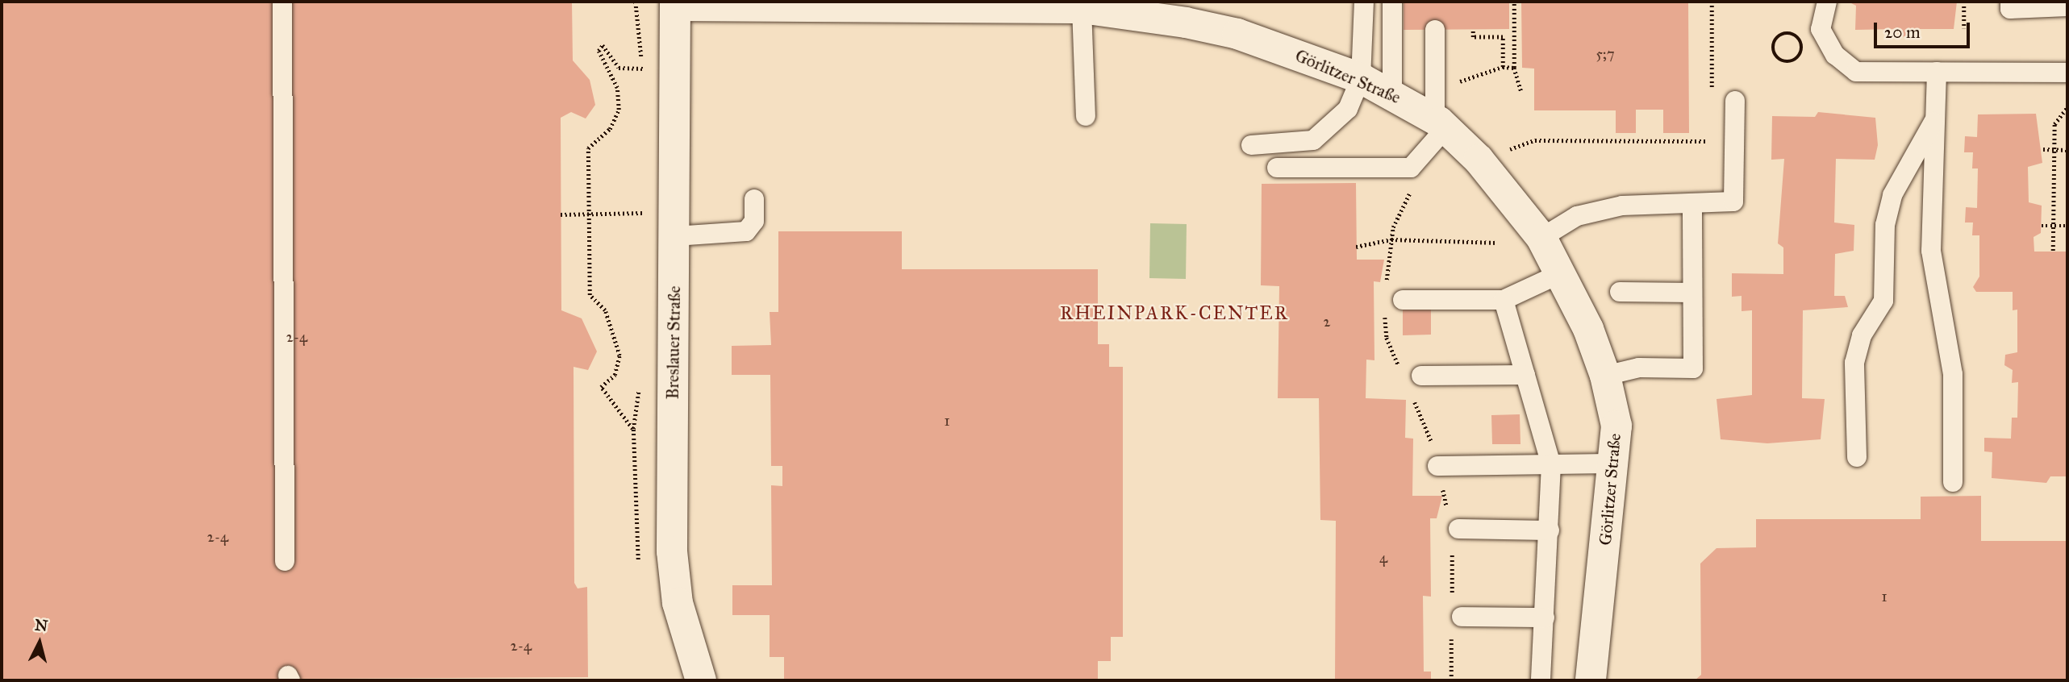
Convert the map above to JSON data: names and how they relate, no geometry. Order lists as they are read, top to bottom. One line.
{"streets":{"street":["Görlitzer Straße","Breslauer Straße"]},"crossings":[["Görlitzer Straße","Breslauer Straße"]],"districts":["RHEINPARK-CENTER"],"house_numbers":["5;7","2","2-4","1","2-4","4","1","2-4"],"scale_bar":"20 m","north":"top"}
